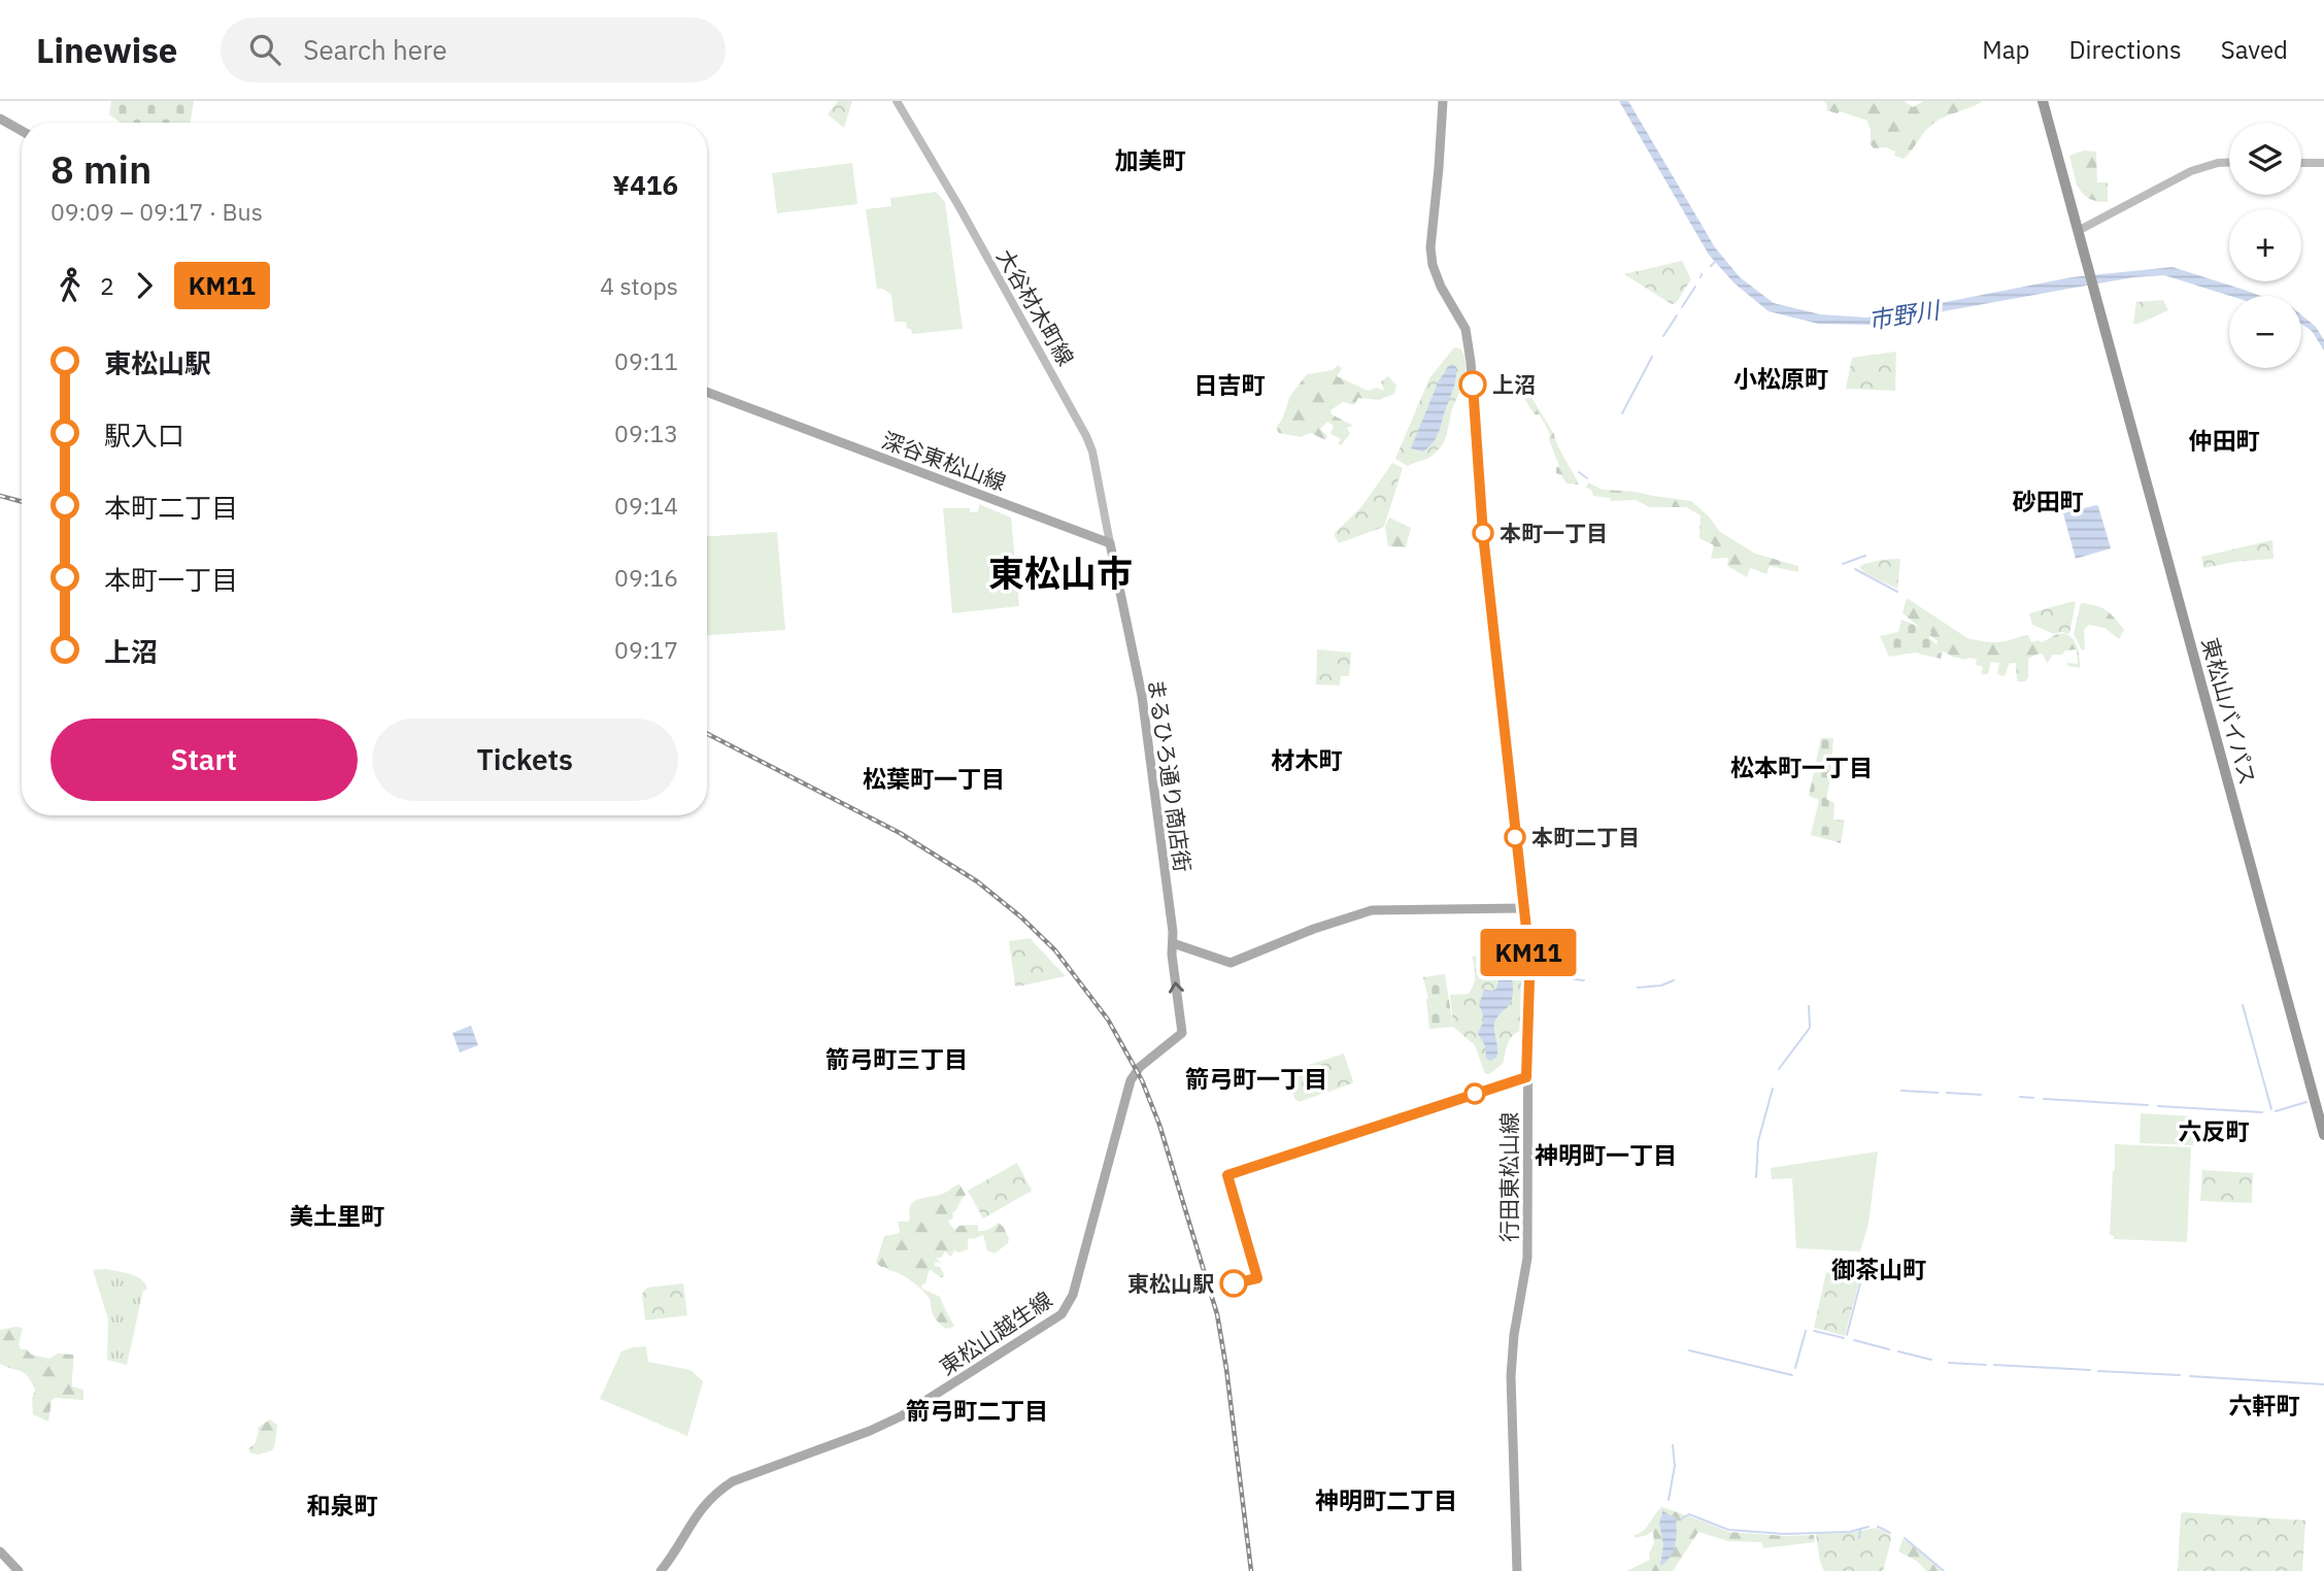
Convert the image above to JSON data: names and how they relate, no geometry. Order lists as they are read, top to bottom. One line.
{"streets":{"highway":["東松山バイパス"],"main road":["大谷材木町線","深谷東松山線","まるひろ通り商店街","行田東松山線","東松山越生線"]},"crossings":[["大谷材木町線","深谷東松山線"],["大谷材木町線","まるひろ通り商店街"],["深谷東松山線","まるひろ通り商店街"],["まるひろ通り商店街","東松山越生線"]],"districts":["加美町","小松原町","日吉町","仲田町","砂田町","東松山市","材木町","松本町一丁目","松葉町一丁目","箭弓町三丁目","箭弓町一丁目","六反町","神明町一丁目","美土里町","御茶山町","六軒町","箭弓町二丁目","神明町二丁目","和泉町"],"water":["市野川"],"places":["上沼","本町一丁目","本町二丁目","東松山駅"],"lines":["bus line KM11"],"page":{"header":"Linewise","search":"Search here","nav":["Map","Directions","Saved"],"on_map":"KM11","map_buttons":["+","−"],"heading":["8 min","09:09 – 09:17 · Bus","¥416"],"legs":["2","KM11","4 stops"],"list":[{"name":"東松山駅","value":"09:11"},{"name":"駅入口","value":"09:13"},{"name":"本町二丁目","value":"09:14"},{"name":"本町一丁目","value":"09:16"},{"name":"上沼","value":"09:17"}],"buttons":["Start","Tickets"]}}
